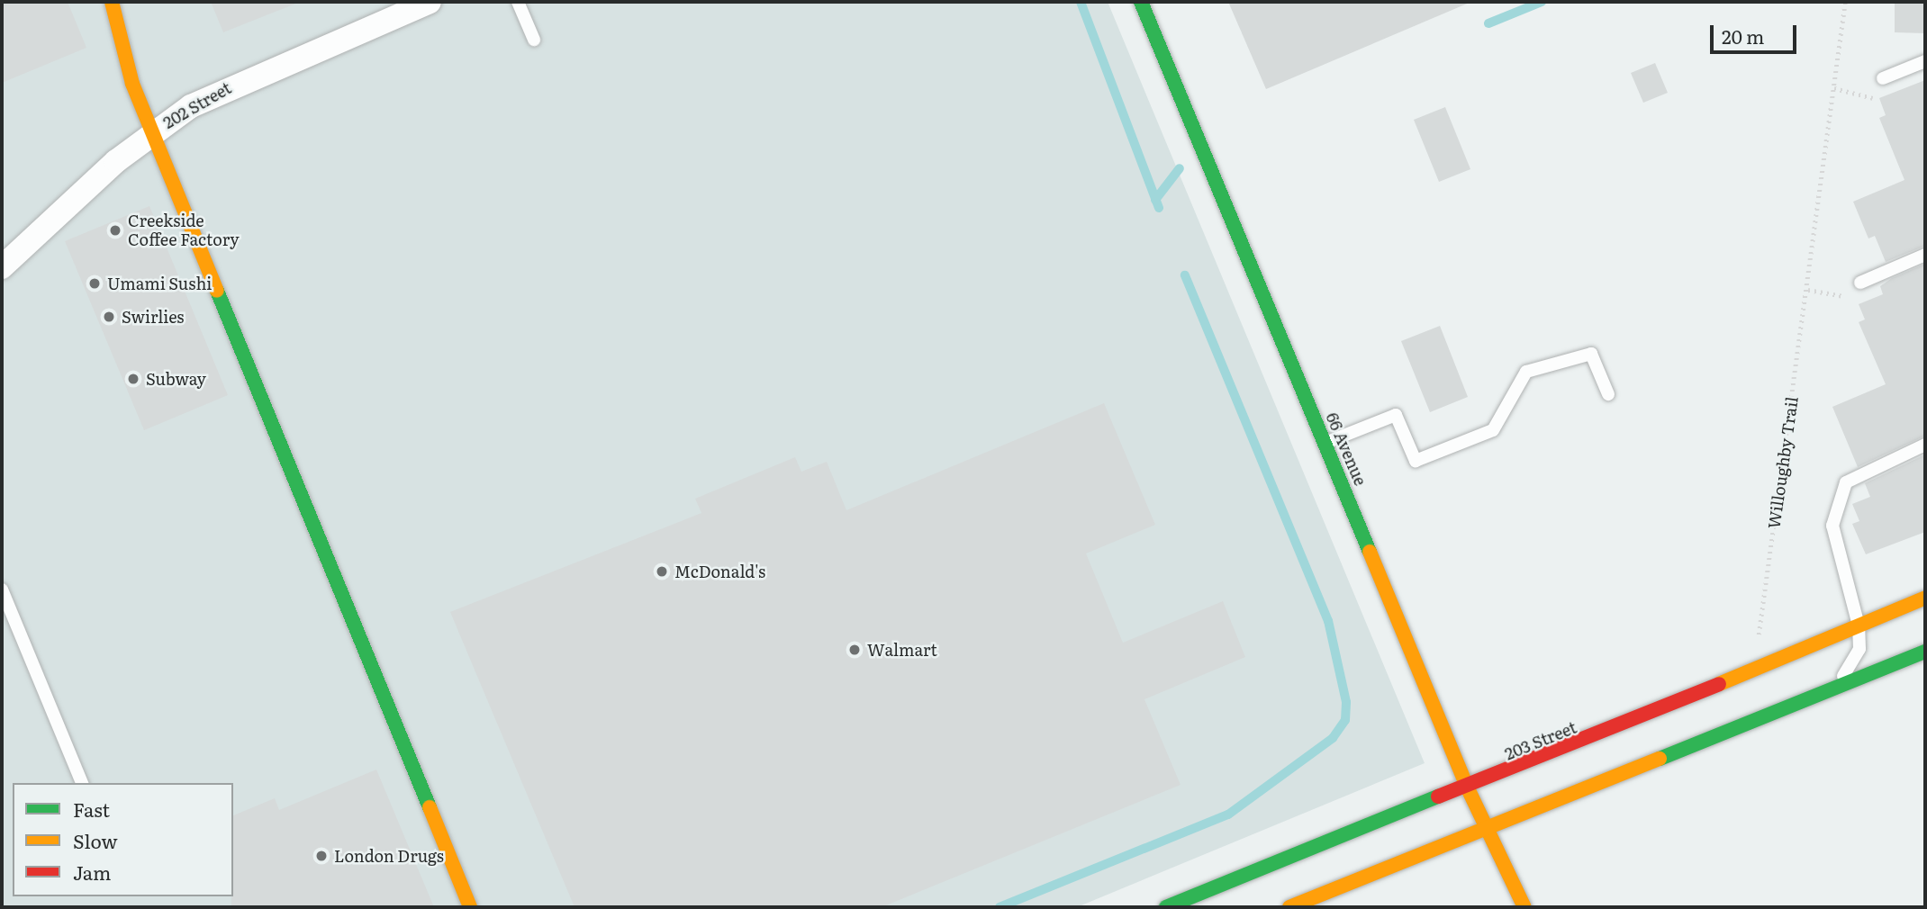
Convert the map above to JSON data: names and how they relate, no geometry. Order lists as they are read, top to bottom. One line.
{"streets":{"street":["202 Street","66 Avenue","203 Street"],"path":["Willoughby Trail"]},"crossings":[["66 Avenue","203 Street"]],"places":["Creekside Coffee Factory","Umami Sushi","Swirlies","Subway","McDonald's","Walmart","London Drugs"],"legend":["Fast","Slow","Jam"],"scale_bar":"20 m"}
